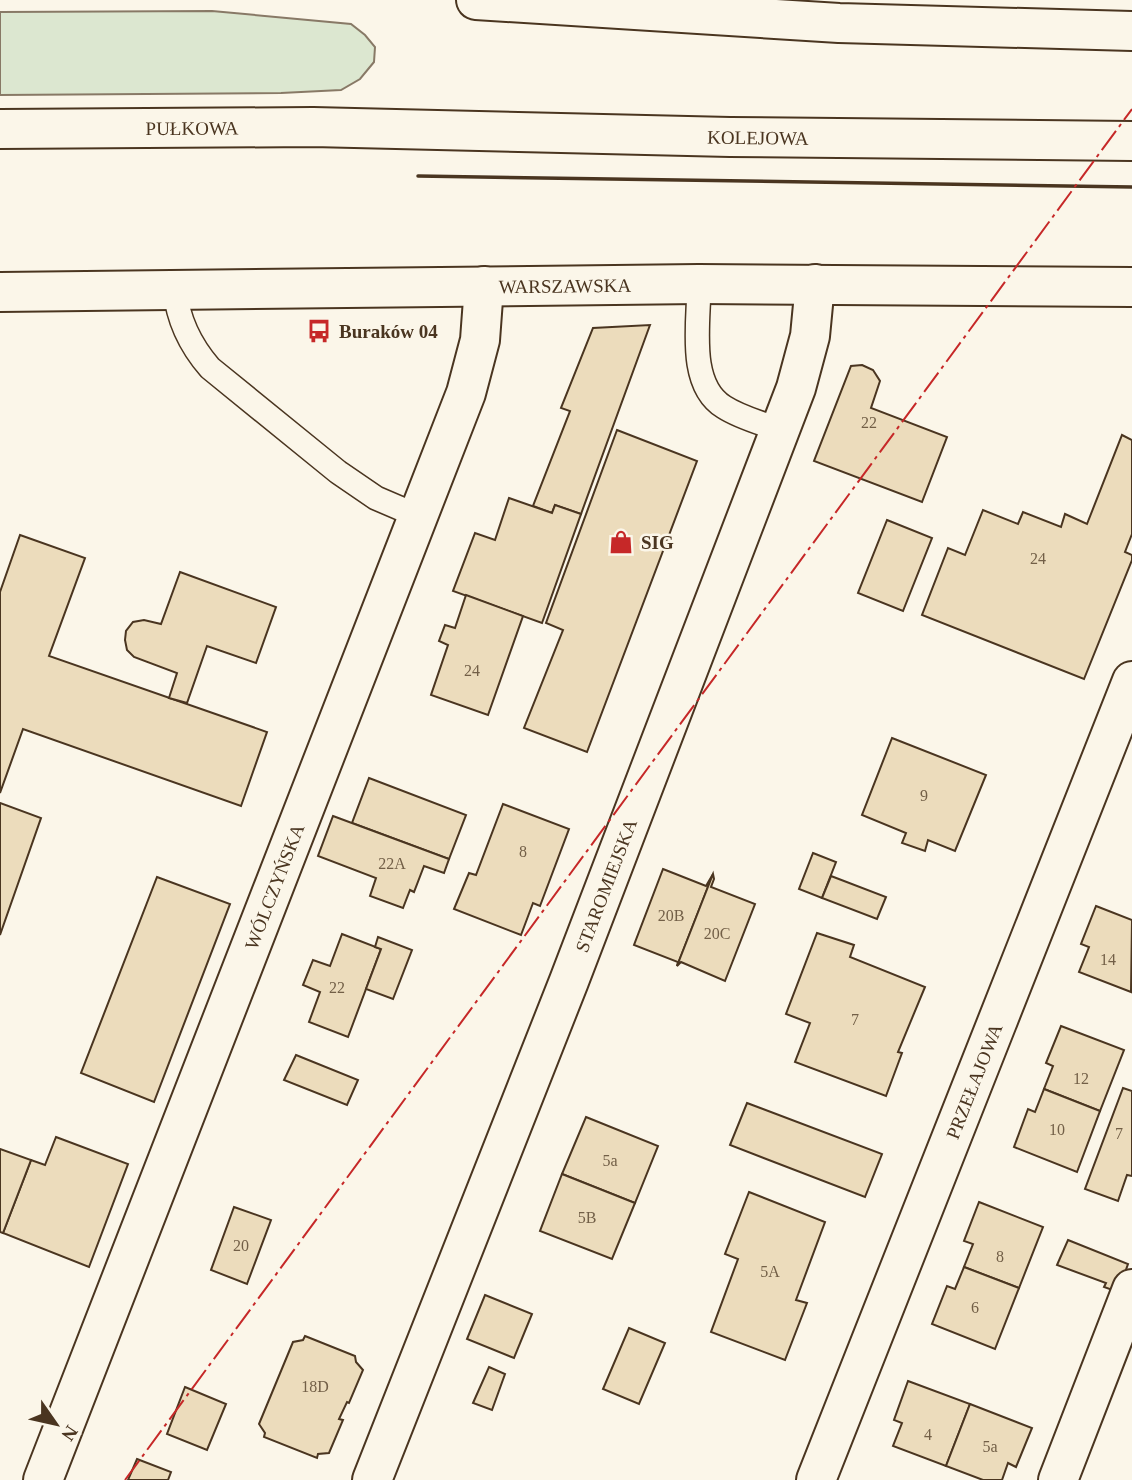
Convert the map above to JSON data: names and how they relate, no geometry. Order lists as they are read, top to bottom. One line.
{"streets":{"main road":["PUŁKOWA","KOLEJOWA","WARSZAWSKA","WÓLCZYŃSKA","STAROMIEJSKA","PRZEŁAJOWA"]},"crossings":[["PUŁKOWA","KOLEJOWA"],["WARSZAWSKA","WÓLCZYŃSKA"],["WARSZAWSKA","STAROMIEJSKA"]],"places":{"bus stop":["Buraków 04"],"shop":["SIG"]},"house_numbers":["22","24","24","9","8","22A","20B","20C","14","22","7","12","10","7","5a","5B","20","8","5A","6","18D","4","5a"],"north":"bottom right"}
